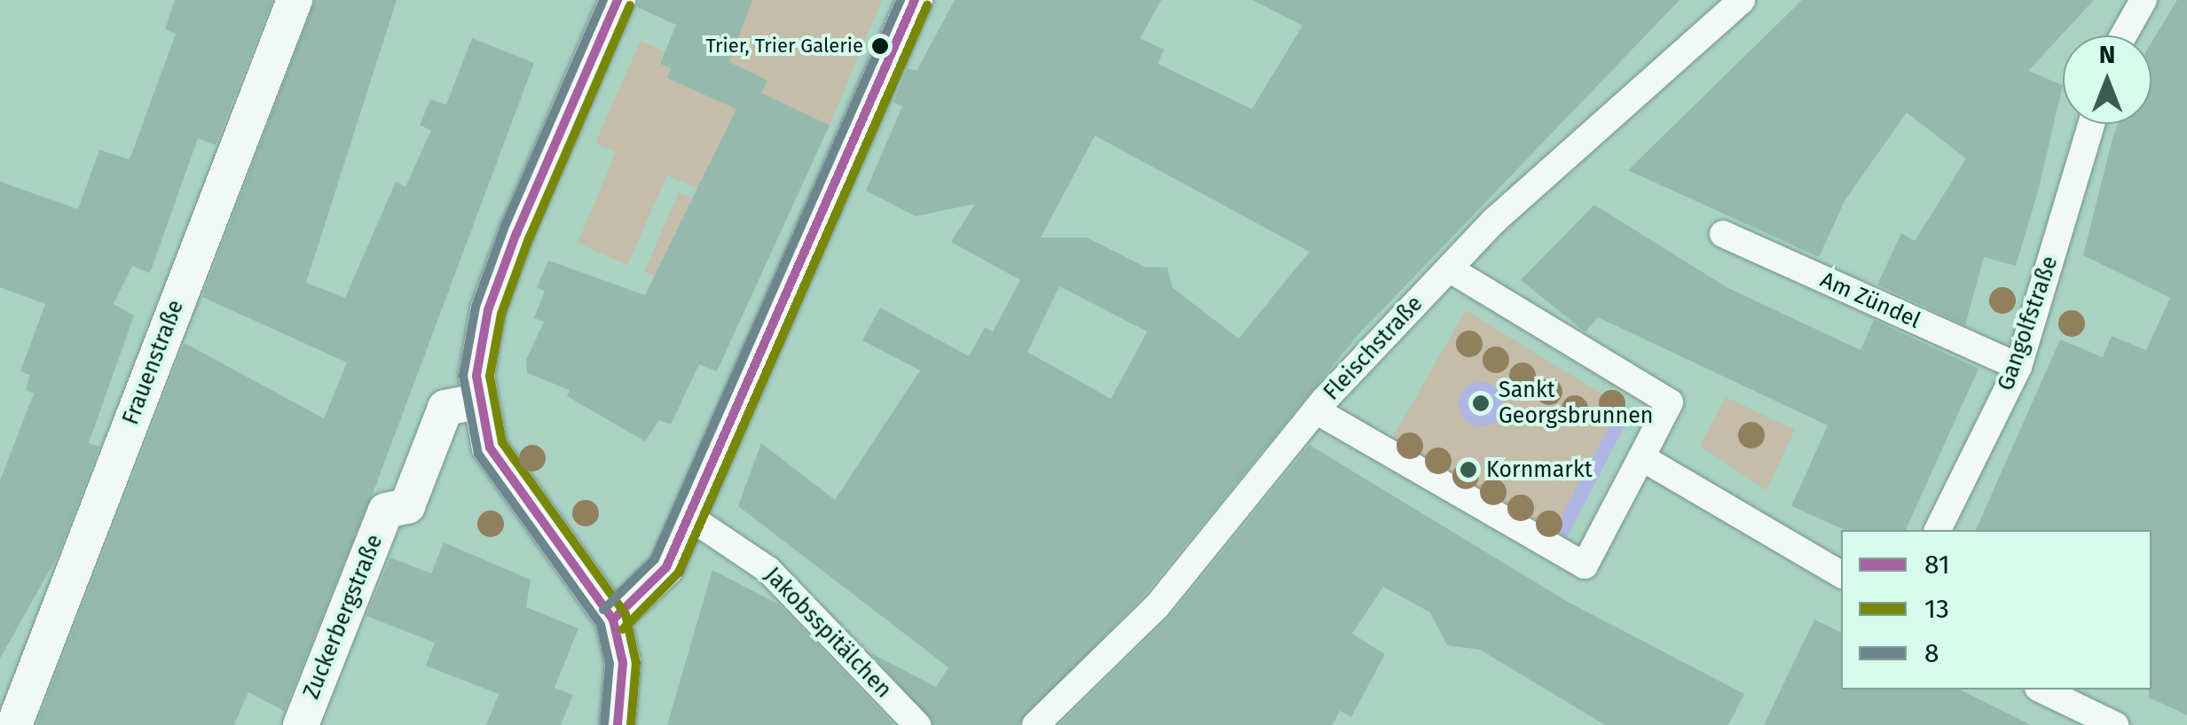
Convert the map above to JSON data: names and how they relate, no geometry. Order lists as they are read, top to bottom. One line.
{"streets":{"street":["Am Zündel","Gangolfstraße","Fleischstraße","Frauenstraße","Zuckerbergstraße","Jakobsspitälchen"]},"crossings":[["Am Zündel","Gangolfstraße"]],"places":["Trier, Trier Galerie","Sankt Georgsbrunnen","Kornmarkt"],"lines":["transit line 81","transit line 8","transit line 13"],"legend":["81","13","8"],"north":"top"}
